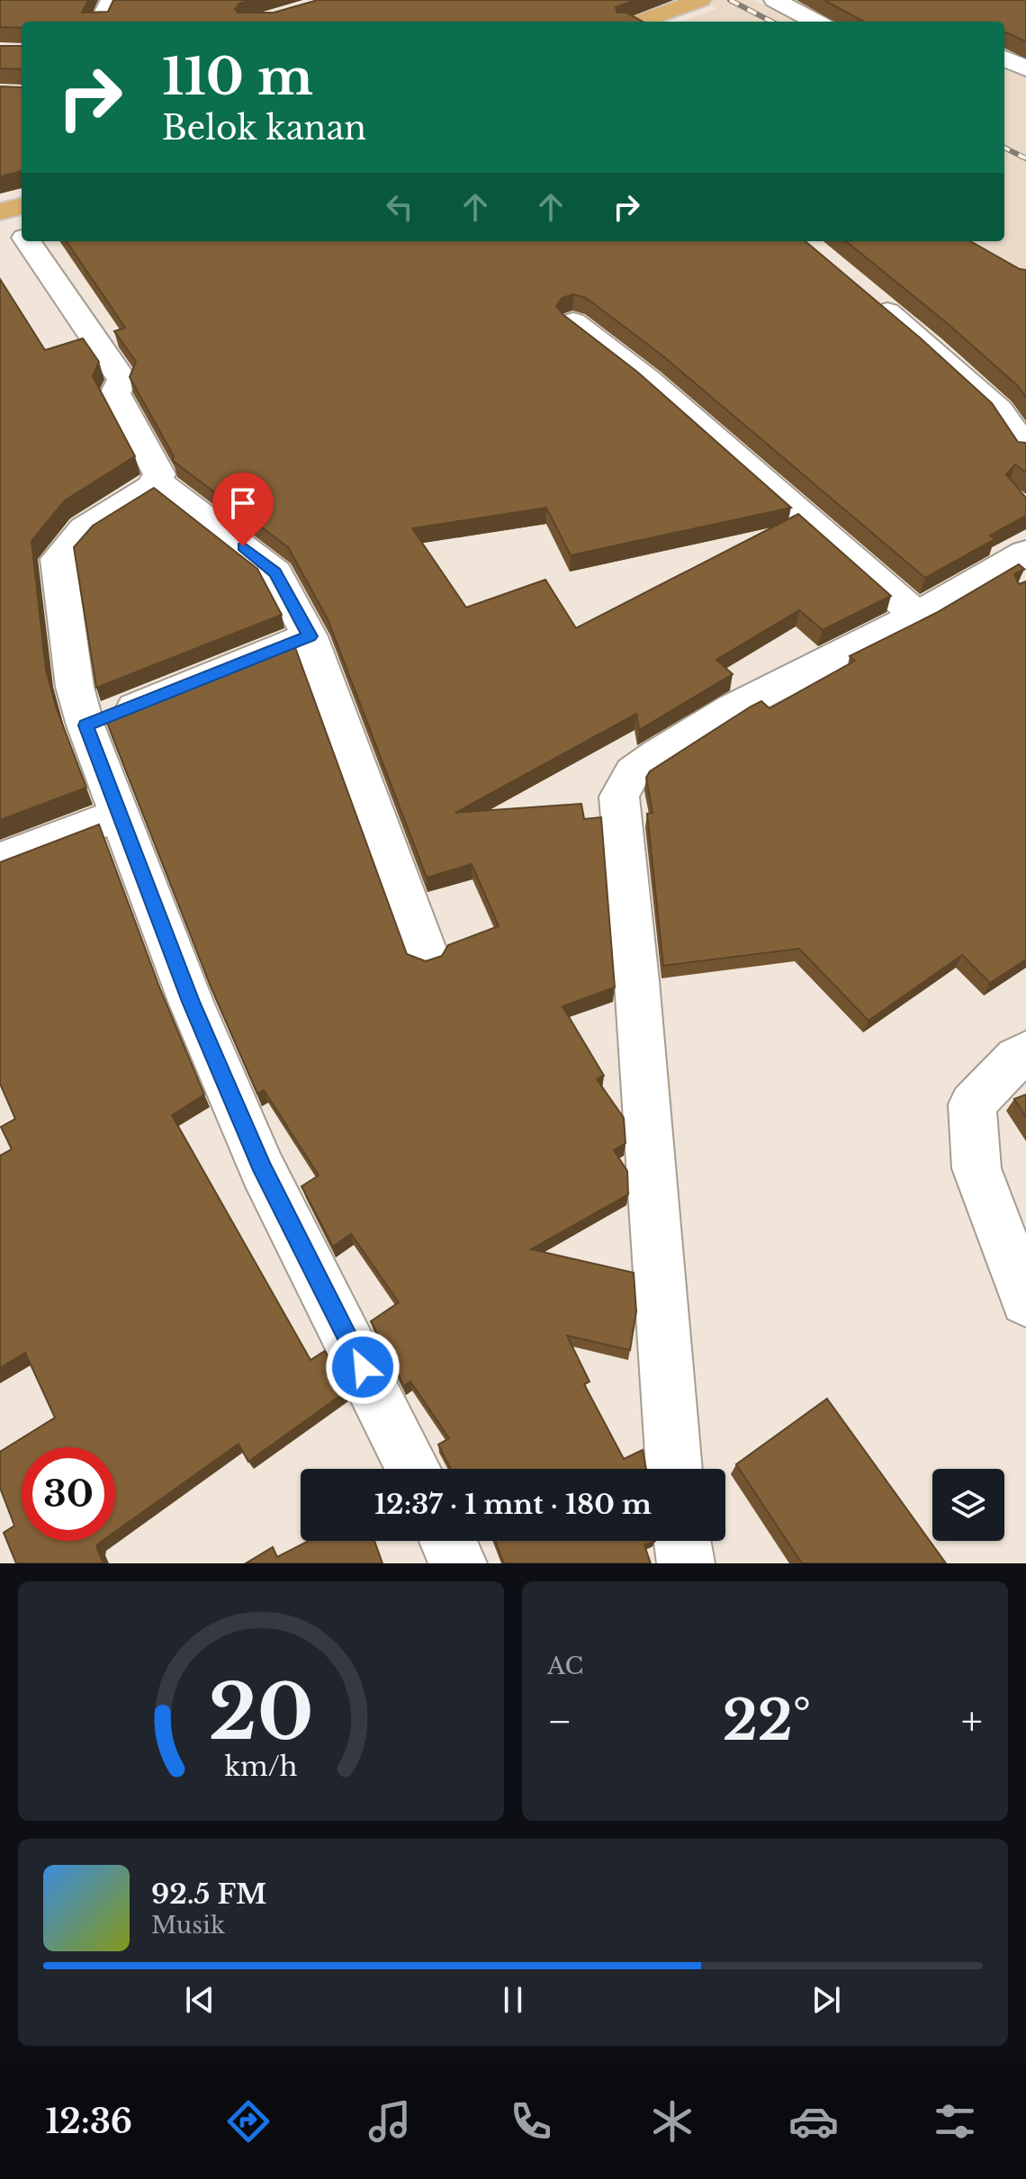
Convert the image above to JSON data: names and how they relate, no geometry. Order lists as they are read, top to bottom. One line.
{"page":{"turn":["110 m","Belok kanan"],"limit":"30","trip":"12:37 · 1 mnt · 180 m","tile":"AC","heat":["−","22°","+"],"song":["92.5 FM","Musik"],"tabs":"12:36","gauge":["20","km/h"]}}
